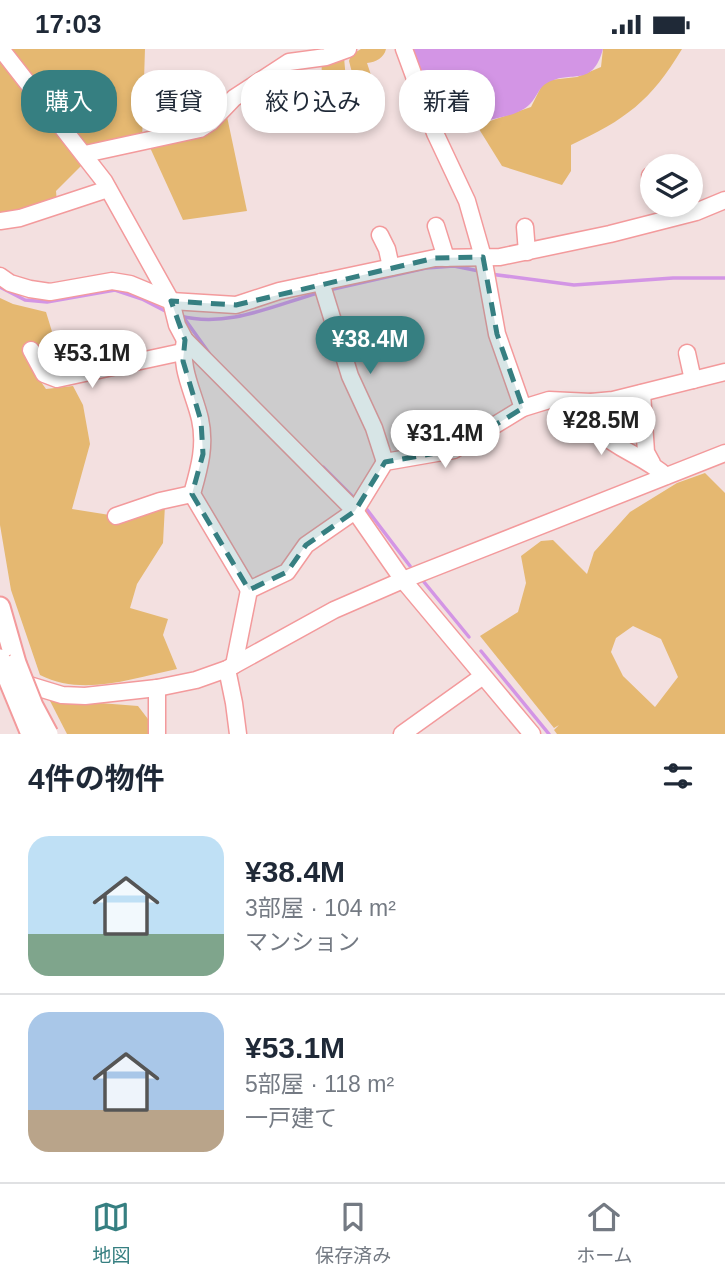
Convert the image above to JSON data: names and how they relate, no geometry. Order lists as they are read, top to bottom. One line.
{"page":{"status":"17:03","chip":["購入","賃貸","絞り込み","新着"],"price":["¥38.4M","¥53.1M","¥28.5M","¥31.4M"],"heading":"4件の物件","list":[{"name":"¥38.4M","note":"3部屋 · 104 m² · マンション"},{"name":"¥53.1M","note":"5部屋 · 118 m² · 一戸建て"}],"tabs":["地図","保存済み","ホーム"]}}
